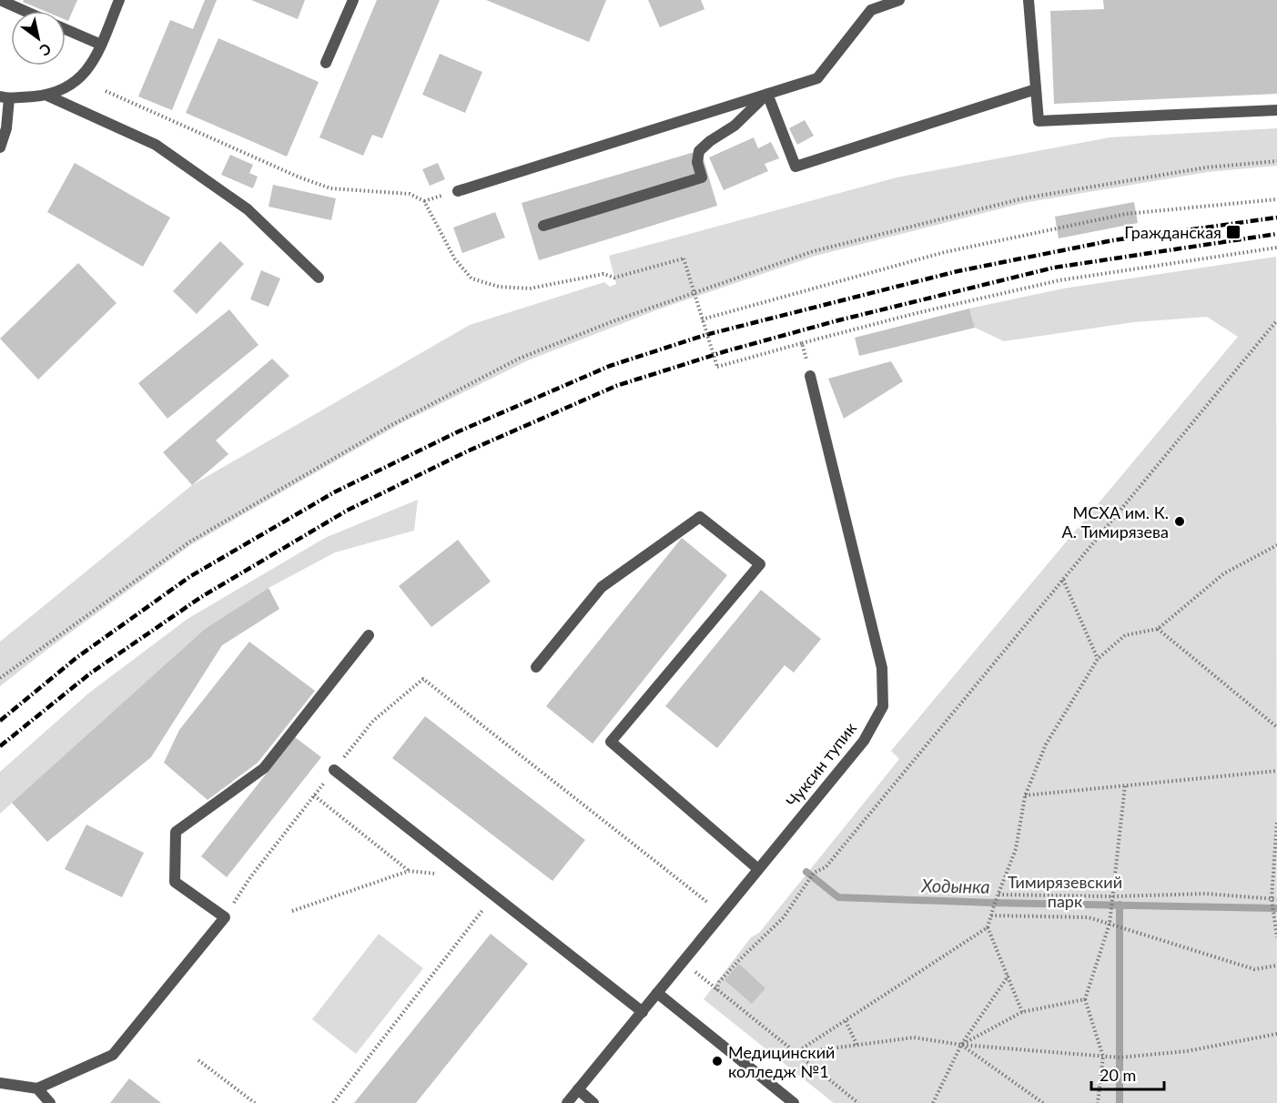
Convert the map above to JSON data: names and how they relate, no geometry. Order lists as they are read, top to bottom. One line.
{"streets":{"street":["Чуксин тупик"]},"water":["Ходынка"],"parks":["Тимирязевский парк"],"places":{"transit":["Гражданская"],"other":["МСХА им. К. А. Тимирязева","Медицинский колледж №1"]},"scale_bar":"20 m","north":"bottom right"}
